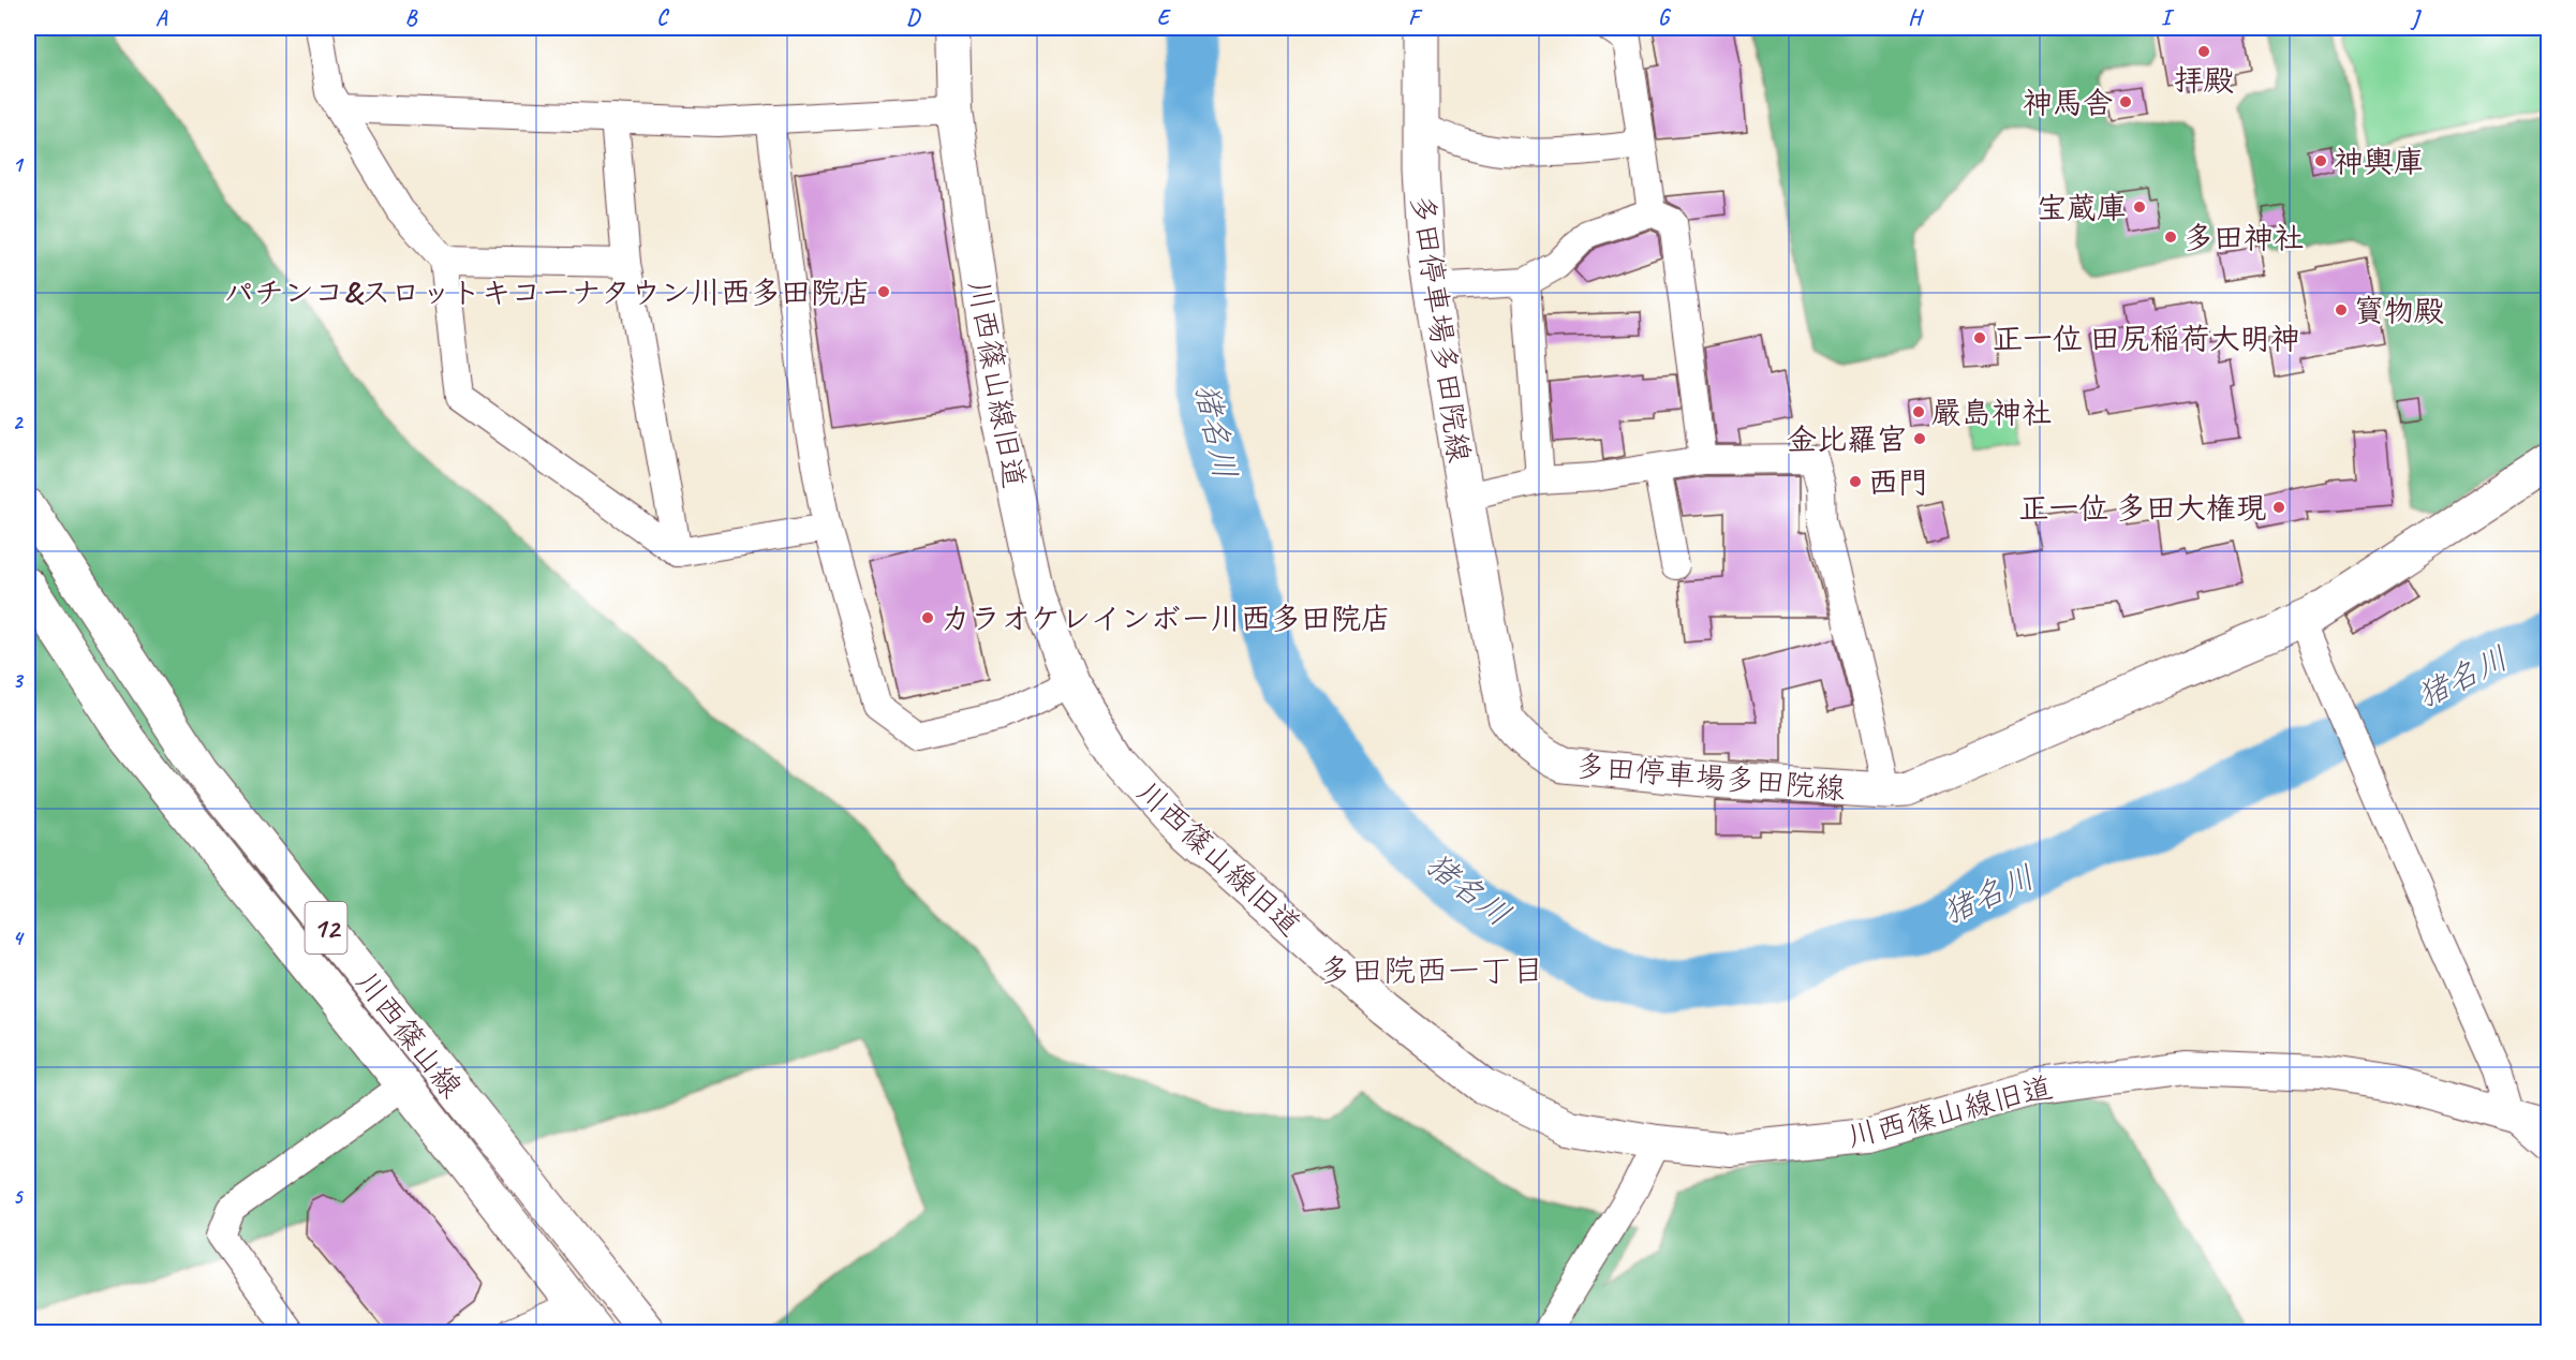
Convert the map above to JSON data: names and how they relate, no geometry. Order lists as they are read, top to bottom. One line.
{"streets":{"main road":["多田停車場多田院線","12","川西篠山線"],"street":["川西篠山線旧道"]},"districts":["多田院西一丁目"],"water":["猪名川"],"places":["拝殿","神馬舎","神輿庫","宝蔵庫","多田神社","パチンコ&スロットキコーナタウン川西多田院店","寳物殿","正一位 田尻稲荷大明神","嚴島神社","金比羅宮","西門","正一位 多田大権現","カラオケレインボー川西多田院店"],"grid":{"columns":["A","B","C","D","E","F","G","H","I","J"],"rows":["1","2","3","4","5"]}}
